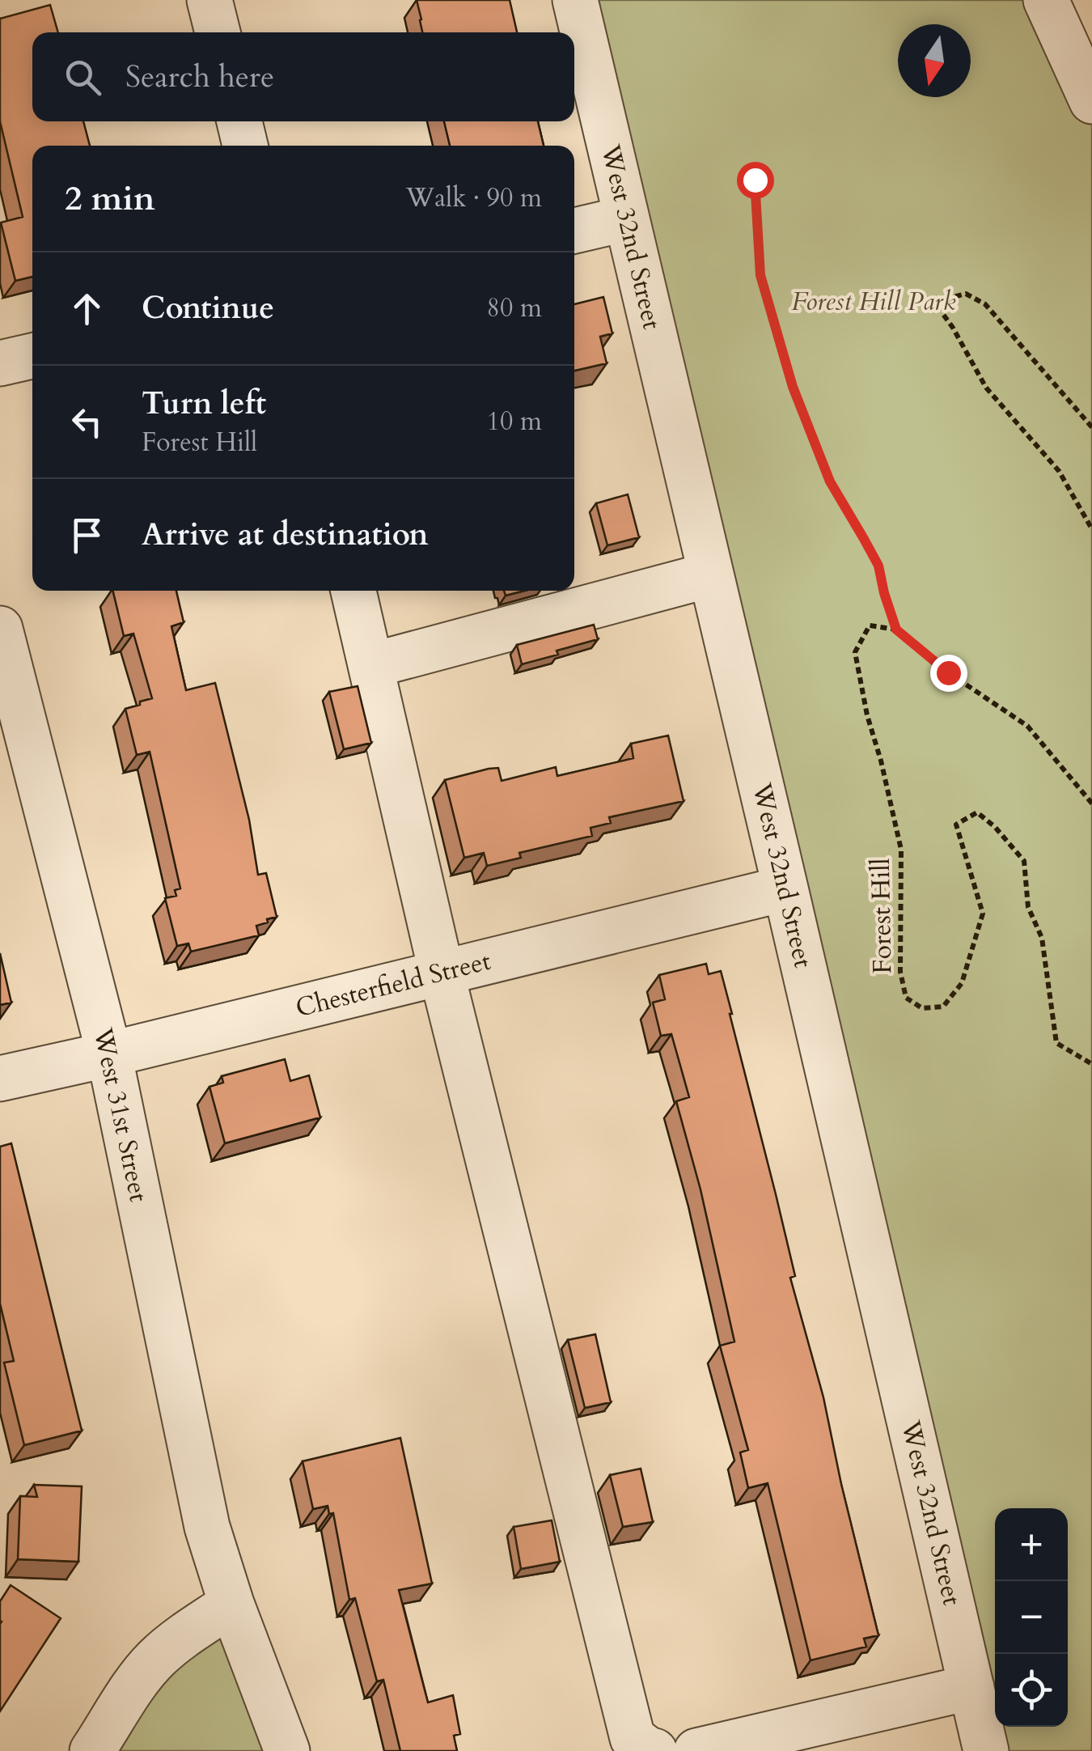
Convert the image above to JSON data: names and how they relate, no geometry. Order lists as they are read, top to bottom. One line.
{"streets":{"street":["West 32nd Street","Chesterfield Street","West 31st Street"],"path":["Forest Hill"]},"crossings":[["West 32nd Street","Chesterfield Street"],["Chesterfield Street","West 31st Street"]],"parks":["Forest Hill Park"],"north":"bottom","page":{"search":"Search here","heading":["2 min","Walk · 90 m"],"list":[["Continue","80 m"],["Turn left","Forest Hill","10 m"],"Arrive at destination"],"map_buttons":["+","−"]}}
